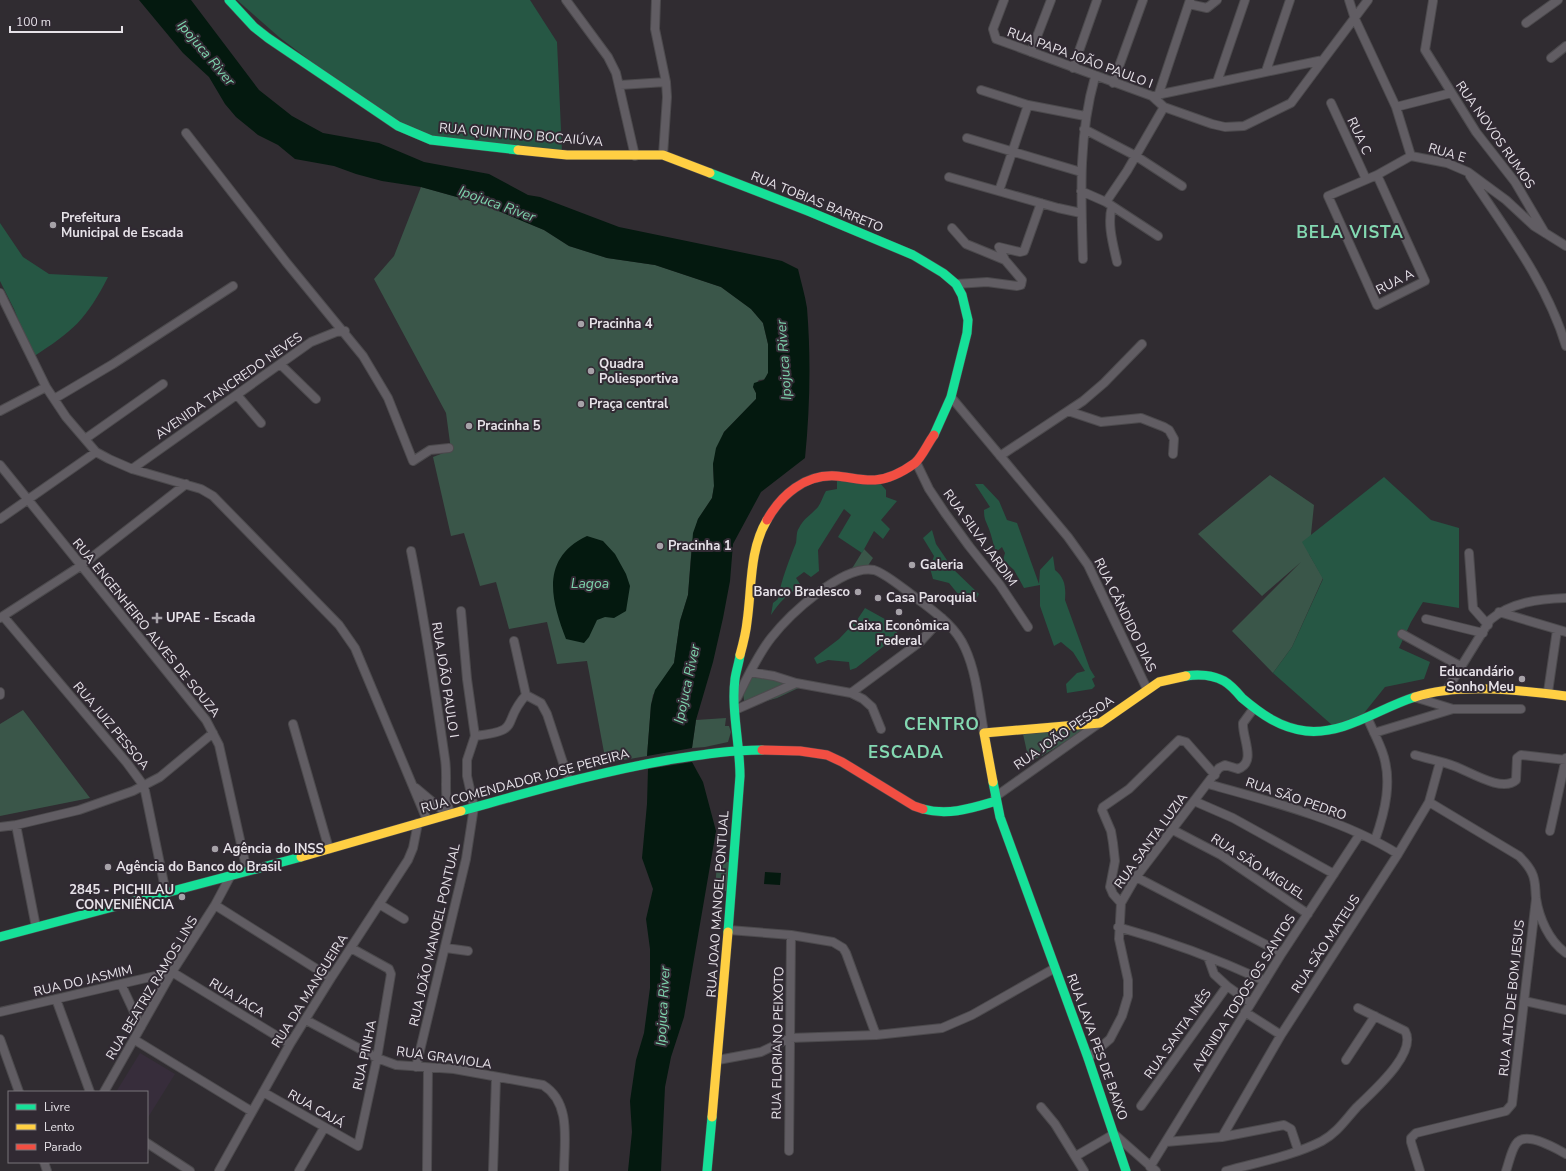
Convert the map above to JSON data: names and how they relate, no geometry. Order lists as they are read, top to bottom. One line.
{"streets":{"street":["RUA PAPA JOÃO PAULO I","RUA QUINTINO BOCAIÚVA","RUA NOVOS RUMOS","RUA C","RUA E","RUA TOBIAS BARRETO","RUA A","AVENIDA TANCREDO NEVES","RUA SILVA JARDIM","RUA CÂNDIDO DIAS","RUA ENGENHEIRO ALVES DE SOUZA","RUA JOÃO PAULO I","RUA JUIZ PESSOA","RUA JOÃO PESSOA","RUA COMENDADOR JOSE PEREIRA","RUA SÃO PEDRO","RUA SANTA LUZIA","RUA SÃO MIGUEL","RUA JOAO MANOEL PONTUAL","RUA JOÃO MANOEL PONTUAL","RUA SÃO MATEUS","RUA DO JASMIM","RUA BEATRIZ RAMOS LINS","RUA DA MANGUEIRA","AVENIDA TODOS OS SANTOS","RUA JACA","RUA ALTO DE BOM JESUS","RUA SANTA INÊS","RUA FLORIANO PEIXOTO","RUA LAVA PES DE BAIXO","RUA PINHA","RUA GRAVIOLA","RUA CAJÁ"]},"crossings":[["RUA QUINTINO BOCAIÚVA","RUA TOBIAS BARRETO"],["RUA NOVOS RUMOS","RUA E"],["RUA C","RUA E"],["RUA E","RUA A"],["RUA SILVA JARDIM","RUA JOAO MANOEL PONTUAL"],["RUA CÂNDIDO DIAS","RUA JOÃO PESSOA"],["RUA ENGENHEIRO ALVES DE SOUZA","RUA COMENDADOR JOSE PEREIRA"],["RUA JOÃO PAULO I","RUA COMENDADOR JOSE PEREIRA"],["RUA JUIZ PESSOA","RUA COMENDADOR JOSE PEREIRA"],["RUA JOÃO PESSOA","RUA COMENDADOR JOSE PEREIRA"],["RUA JOÃO PESSOA","RUA LAVA PES DE BAIXO"],["RUA COMENDADOR JOSE PEREIRA","RUA JOAO MANOEL PONTUAL"],["RUA COMENDADOR JOSE PEREIRA","RUA JOÃO MANOEL PONTUAL"],["RUA COMENDADOR JOSE PEREIRA","RUA BEATRIZ RAMOS LINS"],["RUA COMENDADOR JOSE PEREIRA","RUA DA MANGUEIRA"],["RUA COMENDADOR JOSE PEREIRA","RUA LAVA PES DE BAIXO"],["RUA SÃO PEDRO","RUA SANTA LUZIA"],["RUA SÃO PEDRO","RUA SÃO MATEUS"],["RUA SÃO PEDRO","AVENIDA TODOS OS SANTOS"],["RUA SANTA LUZIA","RUA SÃO MIGUEL"],["RUA SANTA LUZIA","RUA LAVA PES DE BAIXO"],["RUA SÃO MIGUEL","AVENIDA TODOS OS SANTOS"],["RUA JOÃO MANOEL PONTUAL","RUA GRAVIOLA"],["RUA DO JASMIM","RUA BEATRIZ RAMOS LINS"],["RUA DO JASMIM","RUA JACA"],["RUA BEATRIZ RAMOS LINS","RUA JACA"],["RUA DA MANGUEIRA","RUA JACA"],["RUA DA MANGUEIRA","RUA PINHA"],["RUA DA MANGUEIRA","RUA GRAVIOLA"],["RUA DA MANGUEIRA","RUA CAJÁ"],["RUA PINHA","RUA GRAVIOLA"],["RUA PINHA","RUA CAJÁ"]],"districts":["BELA VISTA","CENTRO","ESCADA"],"water":["Ipojuca River","Lagoa"],"places":{"other":["Prefeitura Municipal de Escada","Pracinha 4","Quadra Poliesportiva","Praça central","Pracinha 5","Pracinha 1","Galeria","Banco Bradesco","Casa Paroquial","Caixa Econômica Federal","Educandário Sonho Meu","Agência do INSS","Agência do Banco do Brasil","2845 - PICHILAU CONVENIÊNCIA"],"health":["UPAE - Escada"]},"legend":["Livre","Lento","Parado"],"scale_bar":"100 m"}
